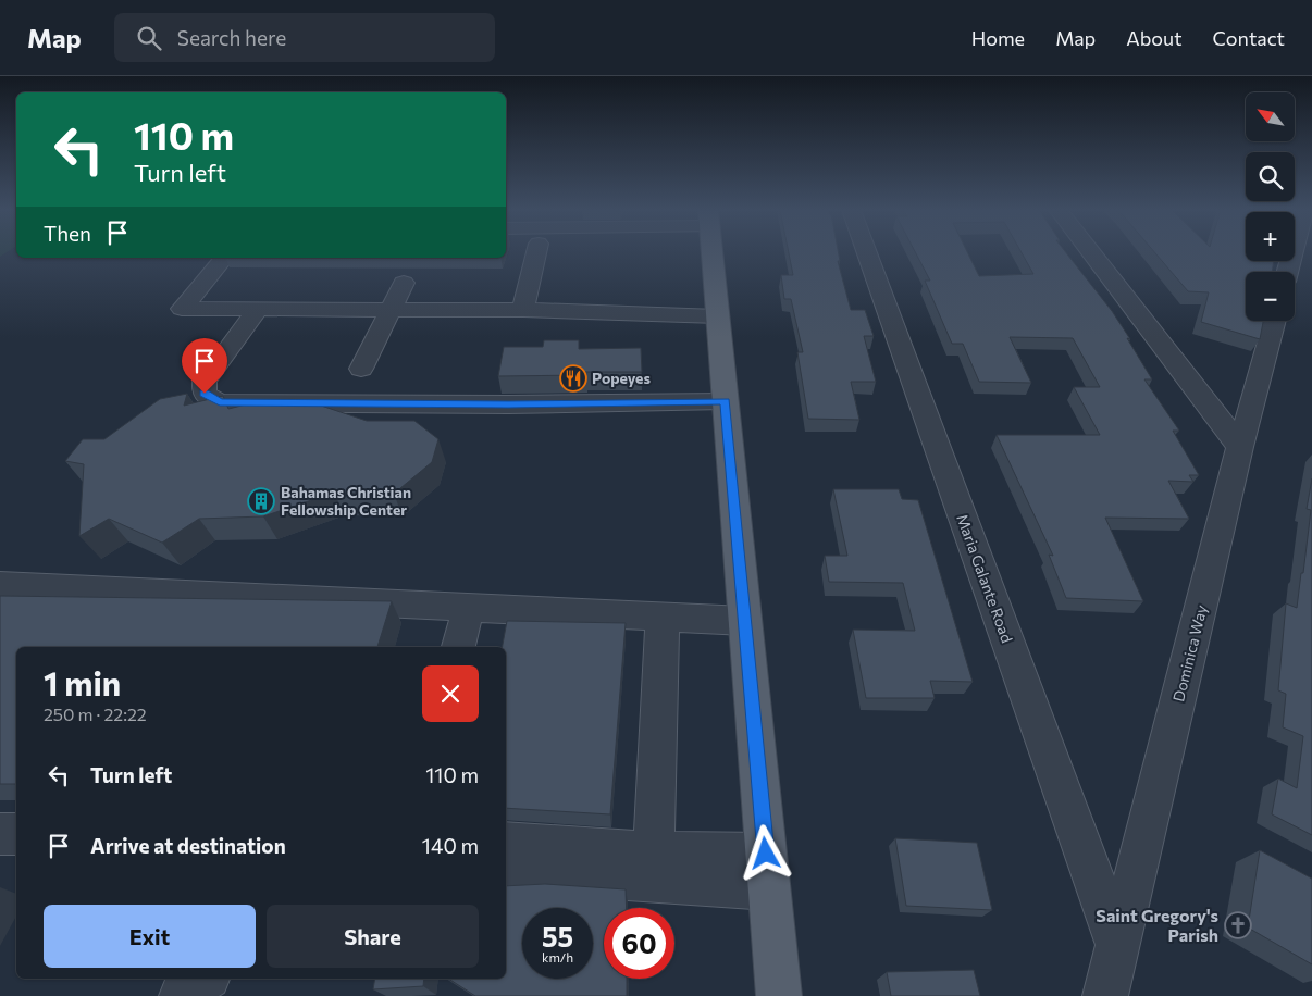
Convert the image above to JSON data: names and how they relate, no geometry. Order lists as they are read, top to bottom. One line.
{"streets":{"street":["Maria Galante Road","Dominica Way"]},"crossings":[["Maria Galante Road","Dominica Way"]],"places":{"restaurant":["Popeyes"],"building":["Bahamas Christian Fellowship Center"],"church":["Saint Gregory's Parish"]},"north":"top left","page":{"header":"Map","search":"Search here","nav":["Home","Map","About","Contact"],"map_buttons":["+","−"],"turn":["110 m","Turn left"],"then":"Then","heading":["1 min","250 m · 22:22"],"list":[{"name":"Turn left","value":"110 m"},{"name":"Arrive at destination","value":"140 m"}],"buttons":["Exit","Share"],"speed":"55 km/h","limit":"60"}}
